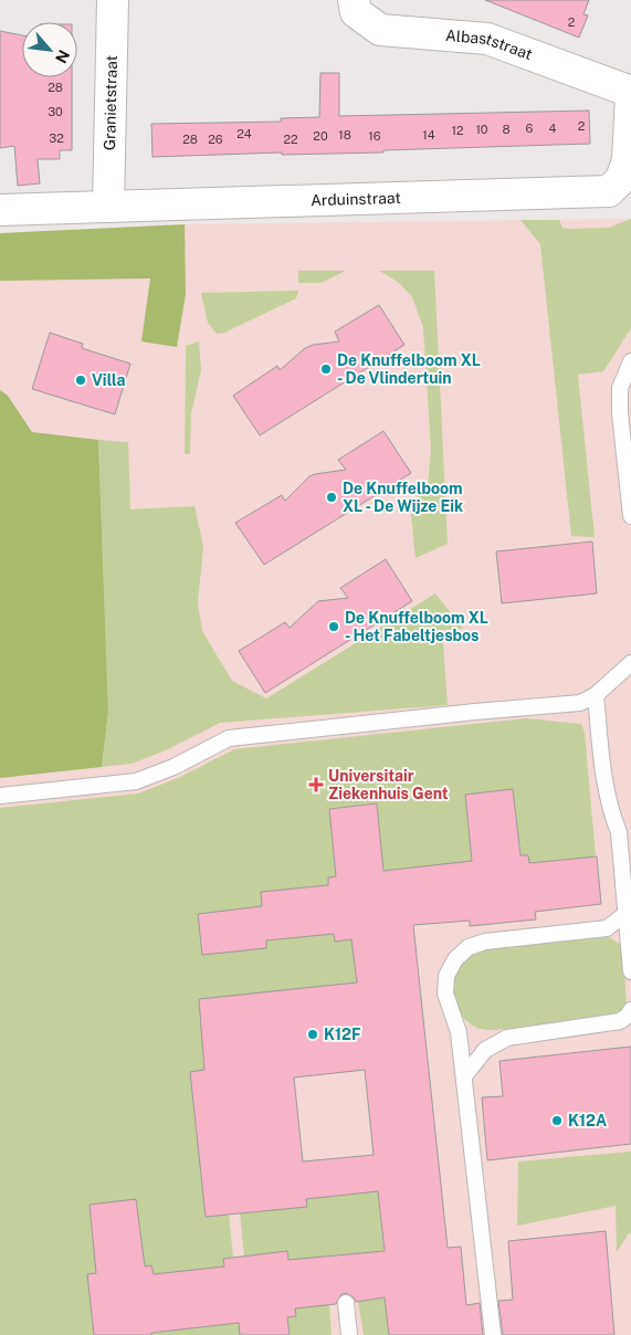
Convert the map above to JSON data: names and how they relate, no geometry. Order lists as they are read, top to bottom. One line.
{"streets":{"street":["Albaststraat","Granietstraat","Arduinstraat"]},"crossings":[["Albaststraat","Arduinstraat"],["Granietstraat","Arduinstraat"]],"places":{"other":["De Knuffelboom XL - De Vlindertuin","Villa","De Knuffelboom XL - De Wijze Eik","De Knuffelboom XL - Het Fabeltjesbos","K12F","K12A"],"health":["Universitair Ziekenhuis Gent"]},"house_numbers":["2","28","30","2","6","4","10","8","12","24","18","14","20","16","32","28","26","22"],"north":"bottom right"}
